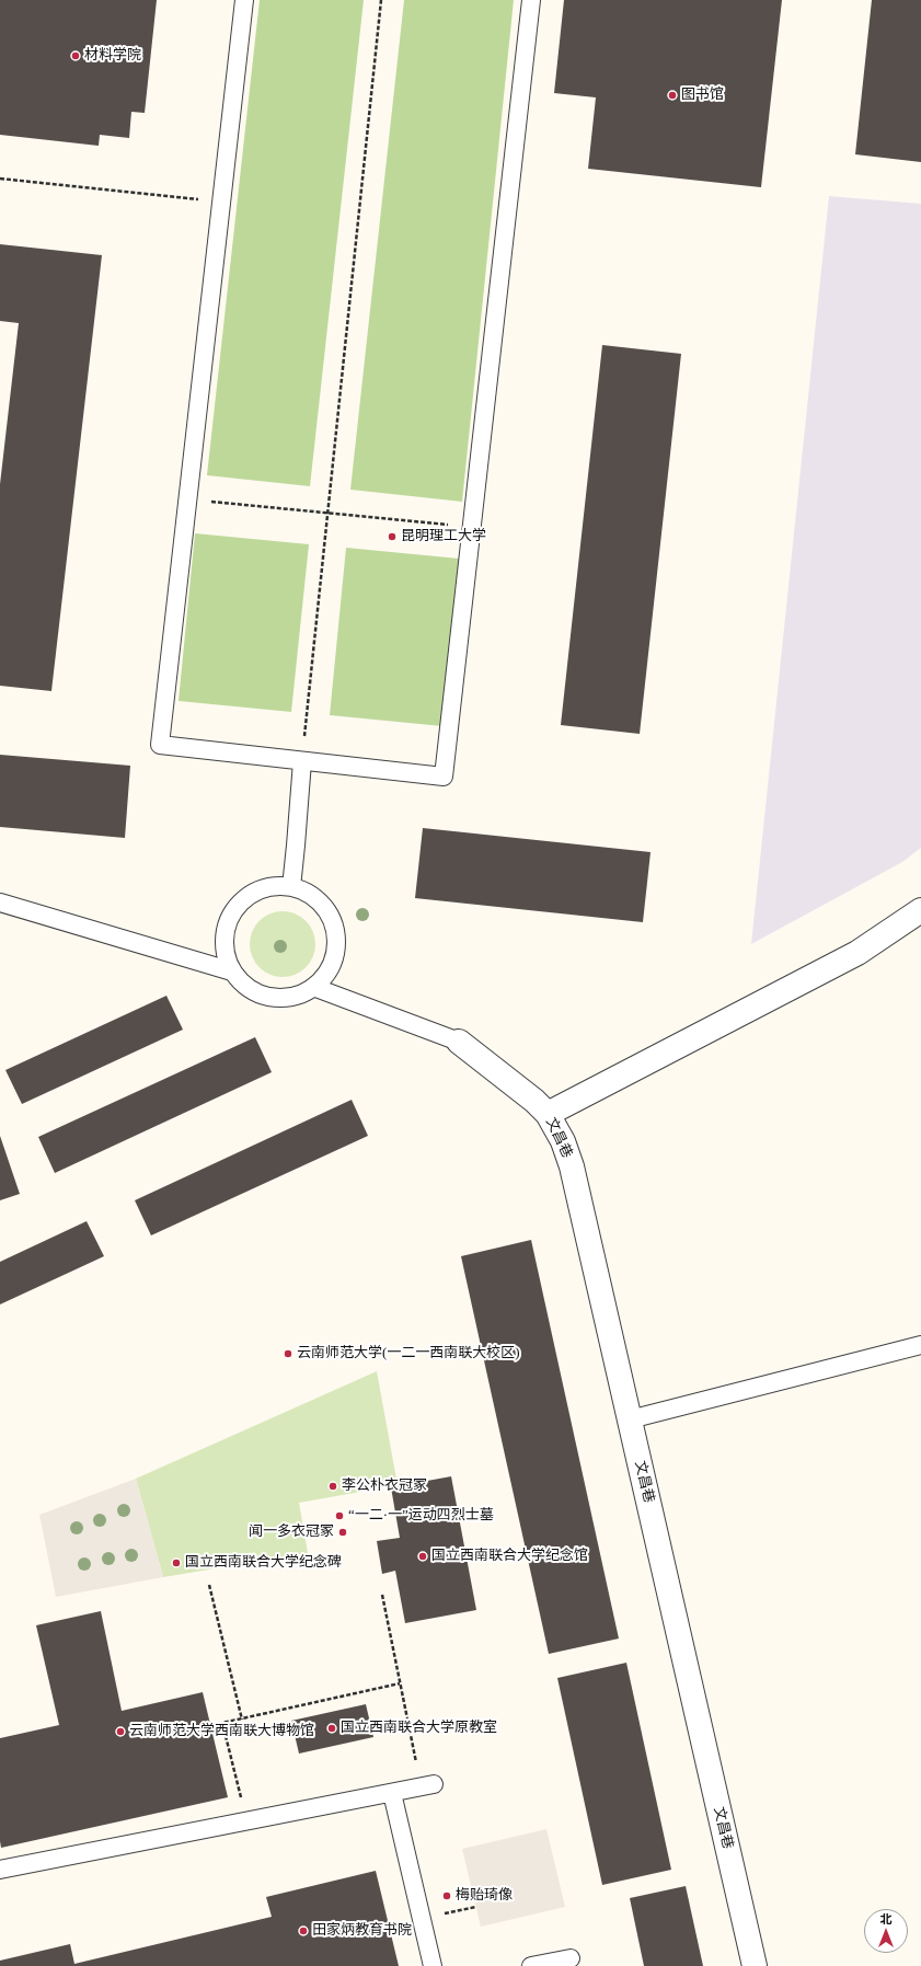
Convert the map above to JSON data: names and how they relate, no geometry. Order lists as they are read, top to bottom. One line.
{"streets":{"street":["文昌巷"]},"places":["材料学院","图书馆","昆明理工大学","云南师范大学(一二一西南联大校区)","李公朴衣冠冢","“一二·一”运动四烈士墓","闻一多衣冠冢","国立西南联合大学纪念馆","国立西南联合大学纪念碑","国立西南联合大学原教室","云南师范大学西南联大博物馆","梅贻琦像","田家炳教育书院"],"north":"top"}
